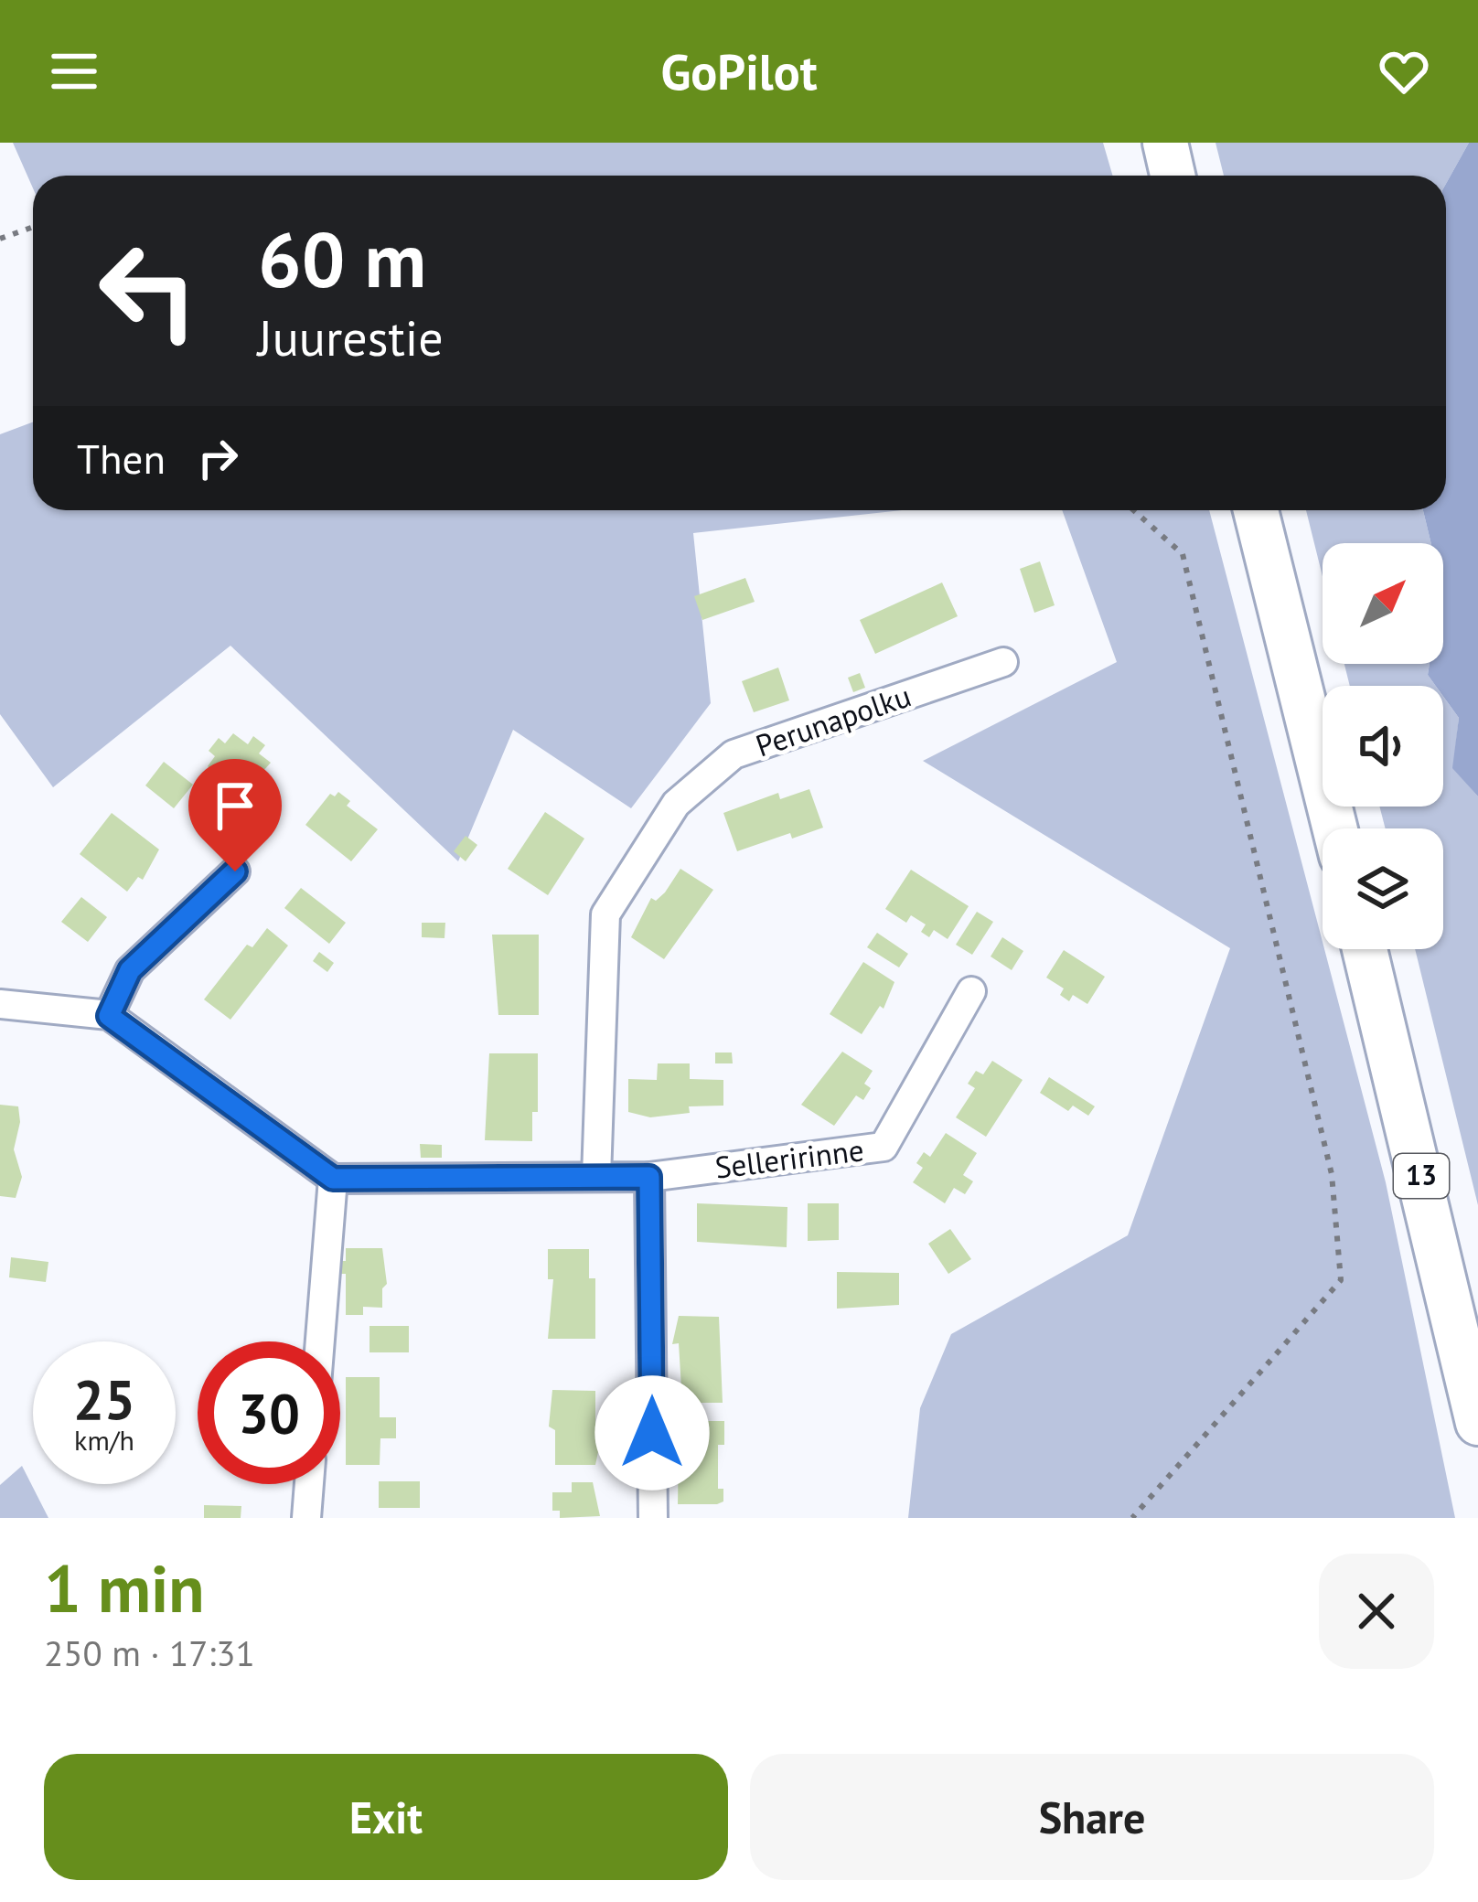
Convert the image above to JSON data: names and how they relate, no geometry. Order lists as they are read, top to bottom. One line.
{"streets":{"highway":["13"],"street":["Perunapolku","Selleririnne"]},"north":"top right","page":{"header":"GoPilot","turn":["60 m","Juurestie"],"then":"Then","speed":"25 km/h","limit":"30","heading":["1 min","250 m · 17:31"],"buttons":["Exit","Share"]}}
